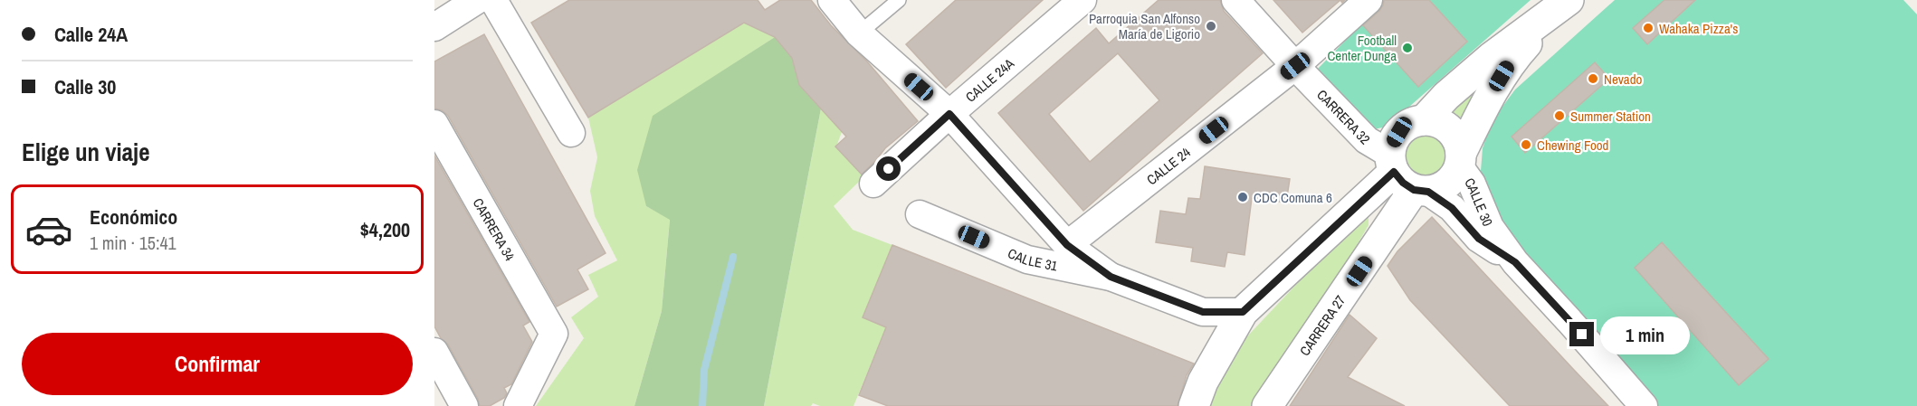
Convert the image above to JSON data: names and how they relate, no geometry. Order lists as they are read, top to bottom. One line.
{"streets":{"street":["CALLE 24A","CARRERA 32","CALLE 24","CALLE 30","CARRERA 34","CALLE 31","CARRERA 27"]},"crossings":[["CARRERA 32","CALLE 24"],["CARRERA 32","CALLE 30"],["CARRERA 32","CARRERA 27"],["CALLE 30","CARRERA 27"]],"places":["Parroquia San Alfonso María de Ligorio","Wahaka Pizza's","Football Center Dunga","Nevado","Summer Station","Chewing Food","CDC Comuna 6"],"page":{"banner":["Calle 24A","Calle 30"],"heading":"Elige un viaje","list":[{"name":"Económico","note":"1 min · 15:41","value":"$4,200"}],"bubble":"1 min","buttons":"Confirmar"}}
